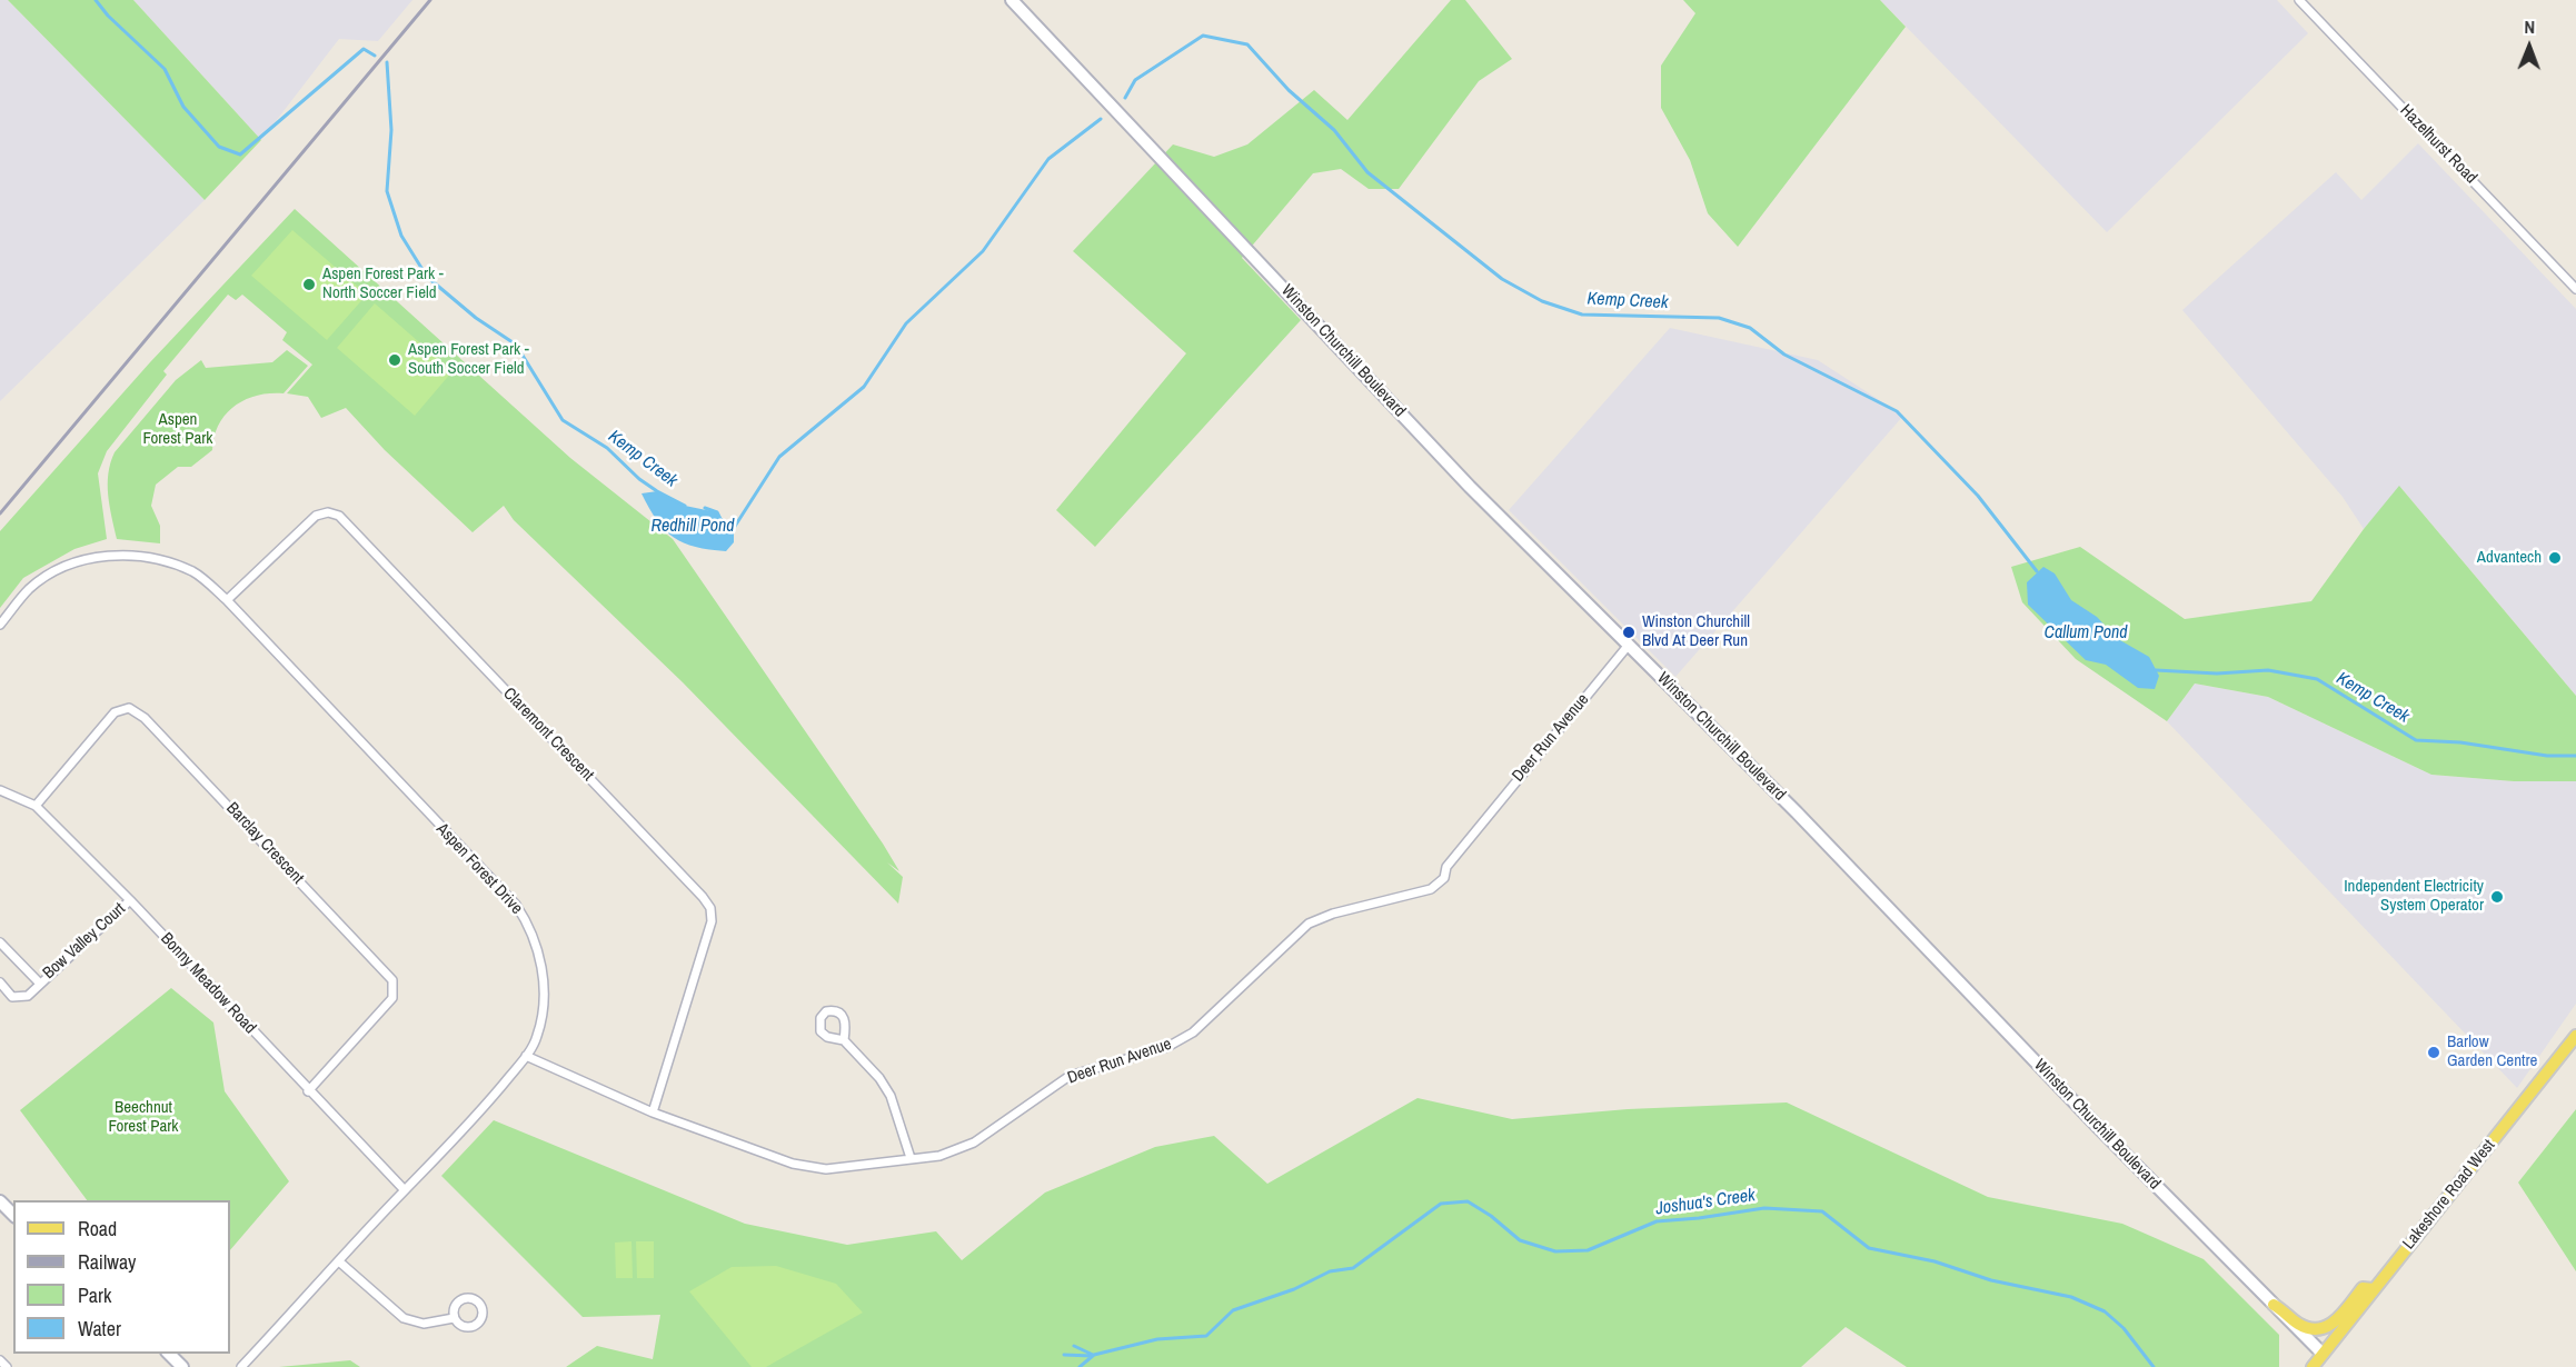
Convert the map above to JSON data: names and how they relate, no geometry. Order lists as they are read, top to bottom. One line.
{"streets":{"main road":["Winston Churchill Boulevard","Lakeshore Road West"],"street":["Hazelhurst Road","Claremont Crescent","Deer Run Avenue","Barclay Crescent","Aspen Forest Drive","Bow Valley Court","Bonny Meadow Road"]},"crossings":[["Winston Churchill Boulevard","Deer Run Avenue"],["Winston Churchill Boulevard","Lakeshore Road West"],["Claremont Crescent","Deer Run Avenue"],["Claremont Crescent","Aspen Forest Drive"],["Deer Run Avenue","Aspen Forest Drive"],["Barclay Crescent","Bonny Meadow Road"],["Aspen Forest Drive","Bonny Meadow Road"],["Bow Valley Court","Bonny Meadow Road"]],"water":["Kemp Creek","Redhill Pond","Callum Pond","Joshua's Creek"],"parks":["Aspen Forest Park","Beechnut Forest Park"],"places":["Aspen Forest Park - North Soccer Field","Aspen Forest Park - South Soccer Field","Advantech","Winston Churchill Blvd At Deer Run","Independent Electricity System Operator","Barlow Garden Centre"],"legend":["Road","Railway","Park","Water"],"north":"top"}
